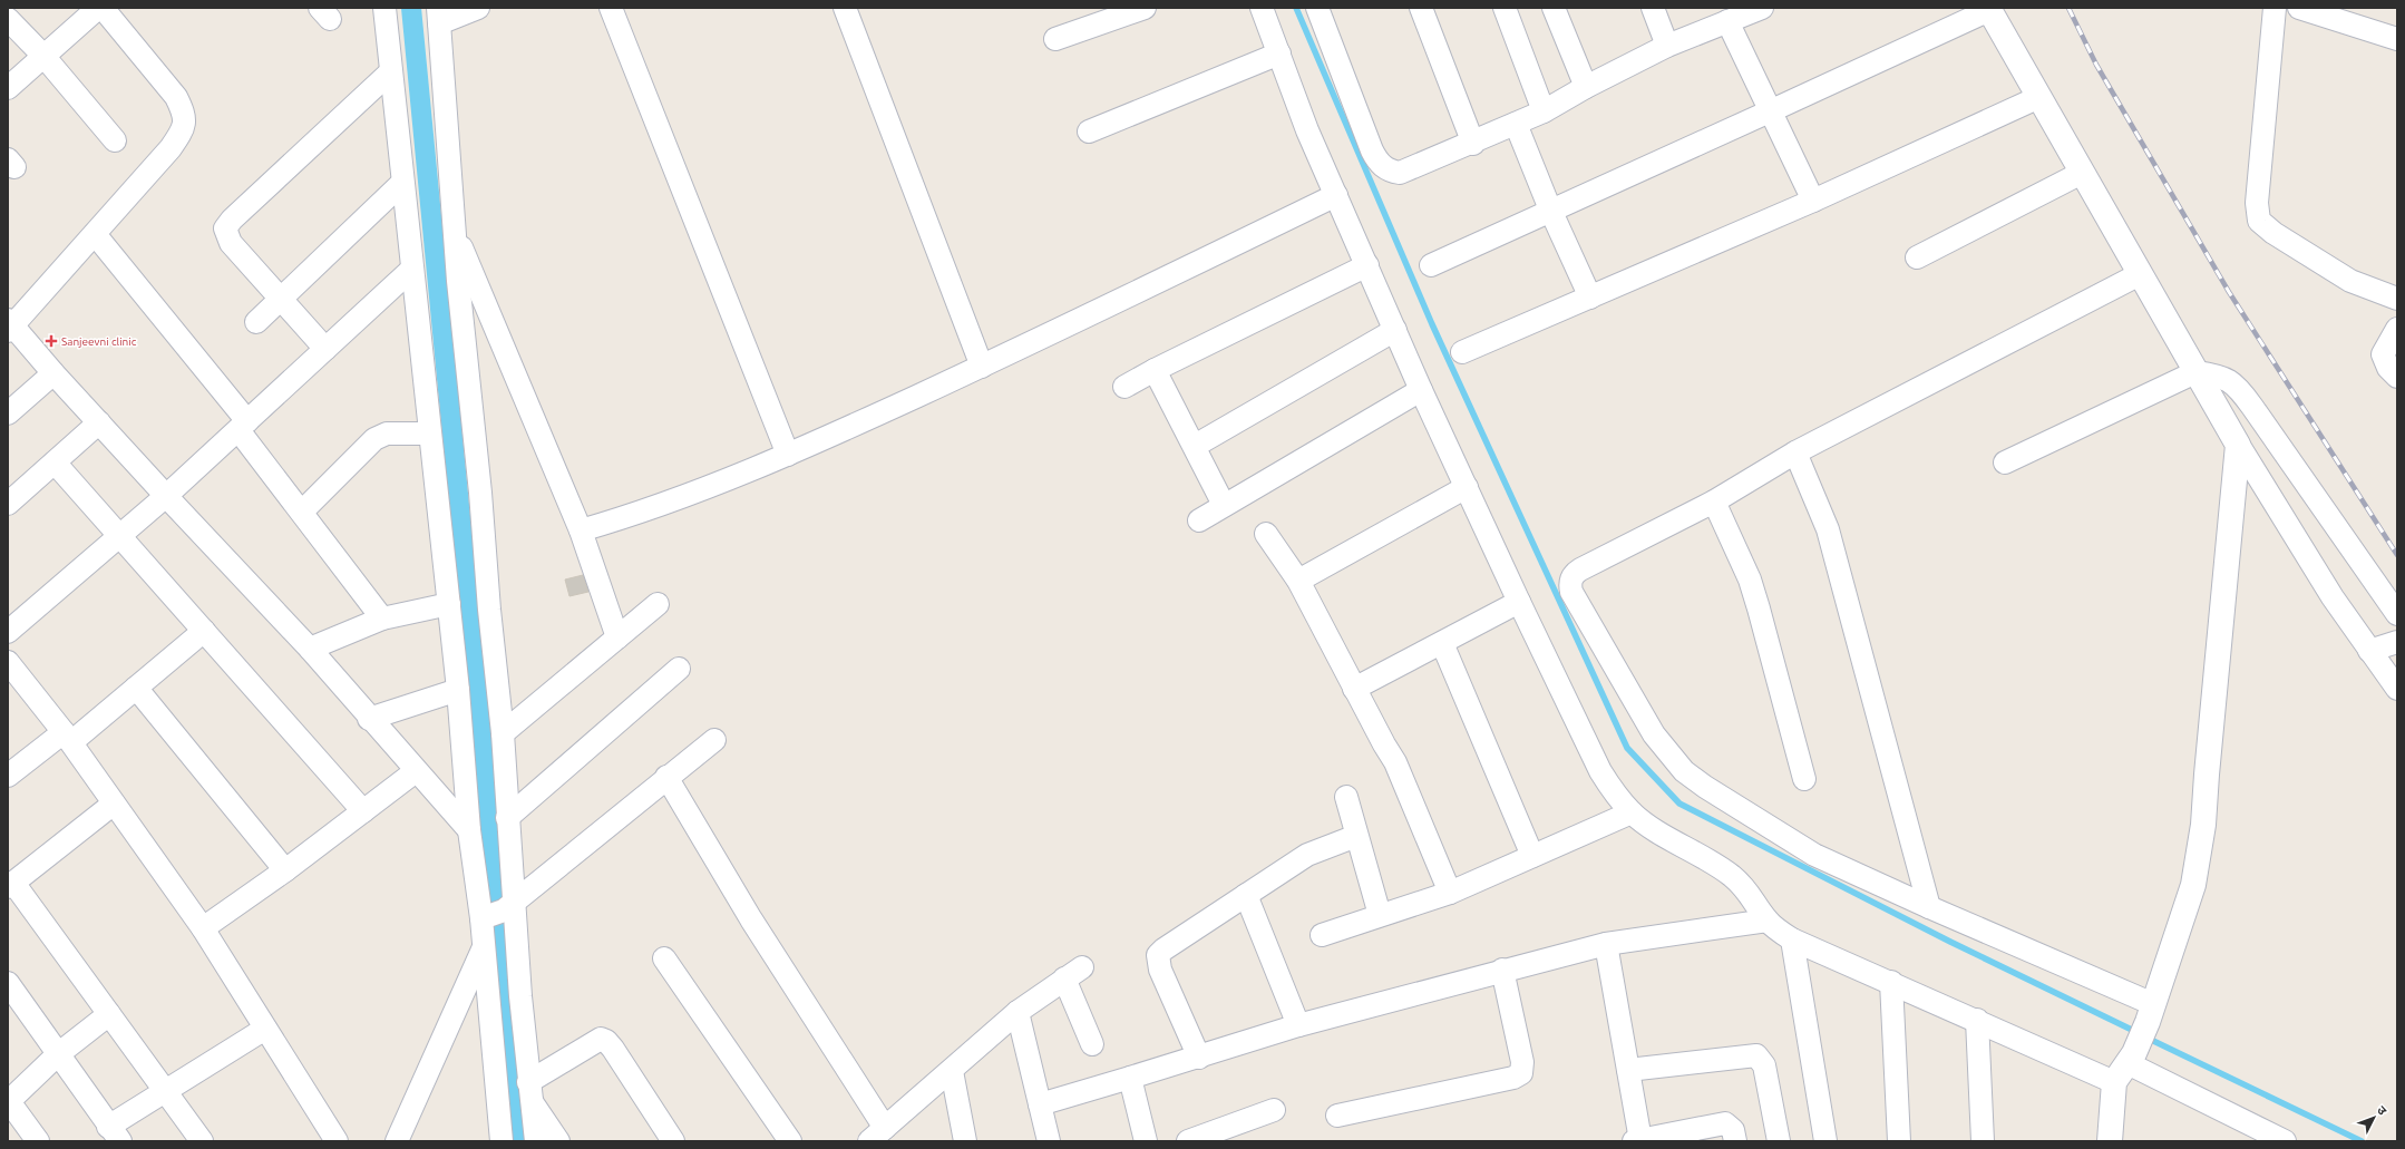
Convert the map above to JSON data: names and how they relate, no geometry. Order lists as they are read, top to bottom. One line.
{"places":{"health":["Sanjeevni clinic"]},"north":"top right"}
